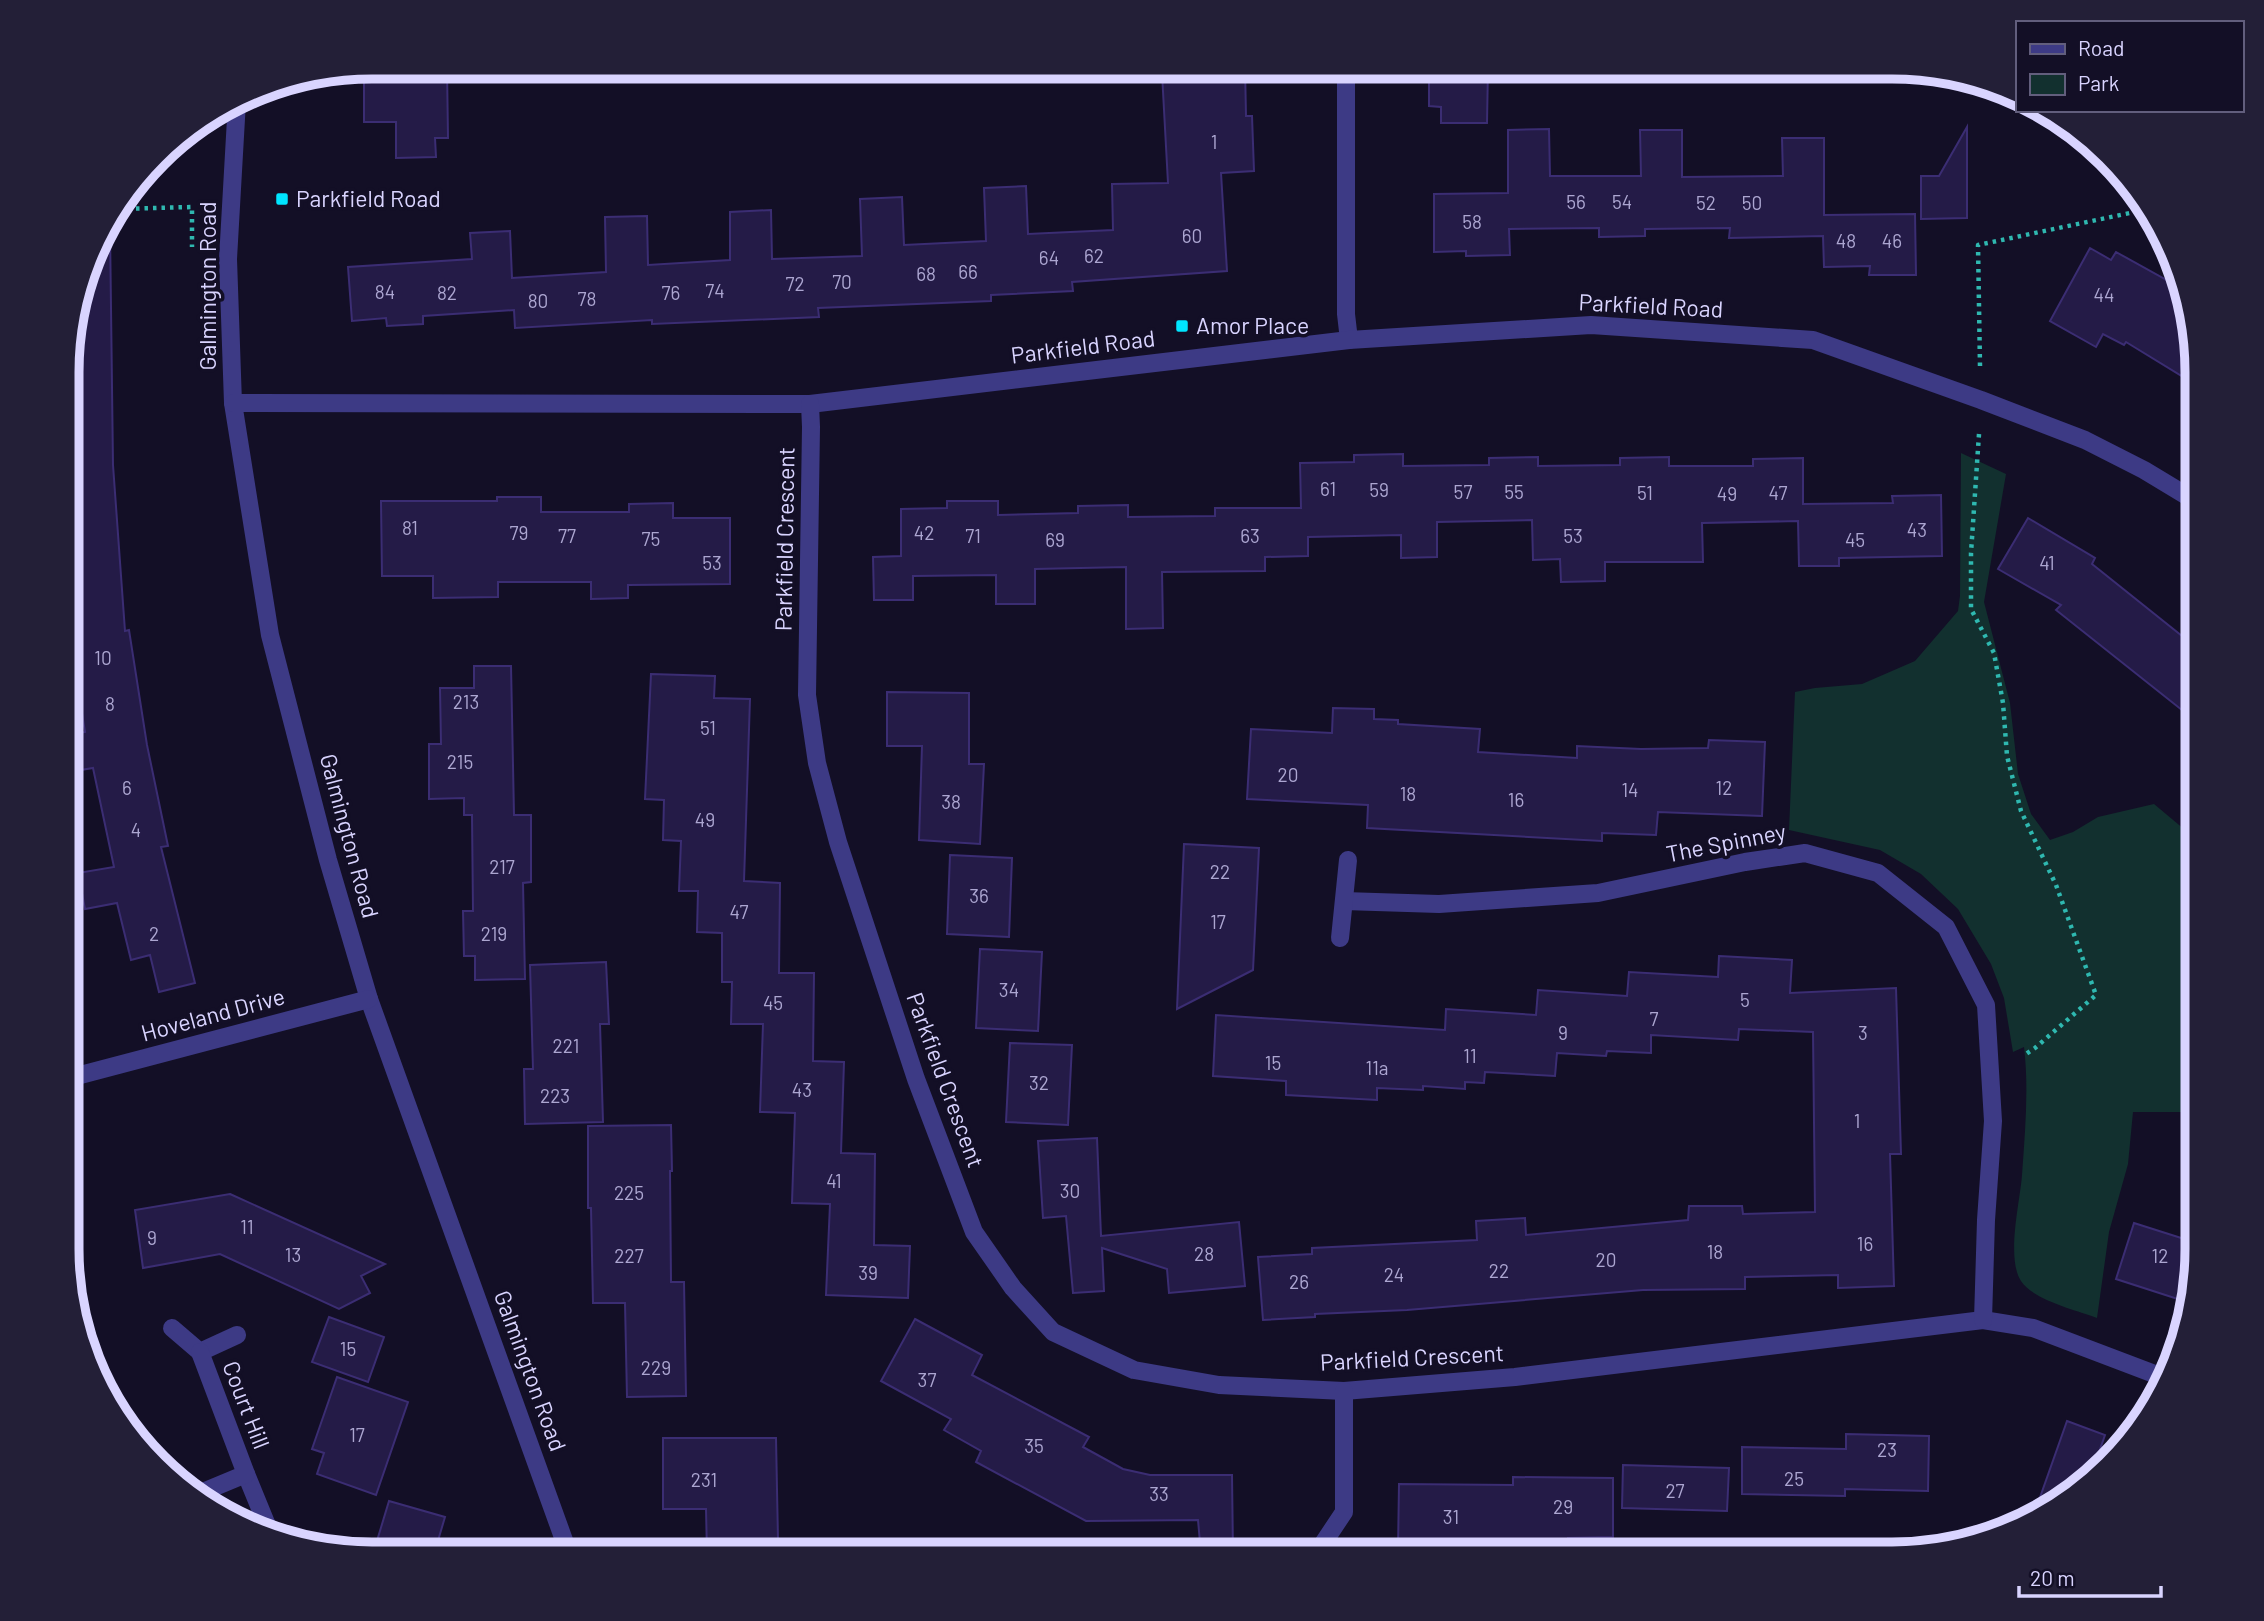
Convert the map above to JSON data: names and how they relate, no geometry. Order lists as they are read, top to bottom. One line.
{"streets":{"street":["Galmington Road","Parkfield Road","Parkfield Crescent","The Spinney","Hoveland Drive","Court Hill"]},"crossings":[["Galmington Road","Parkfield Road"],["Galmington Road","Hoveland Drive"],["Parkfield Road","Parkfield Crescent"],["Parkfield Crescent","The Spinney"]],"places":{"transit":["Parkfield Road","Amor Place"]},"house_numbers":["1","56","54","52","50","58","60","48","46","62","64","66","68","70","72","74","84","82","76","44","78","80","61","59","57","55","51","47","49","81","43","79","42","77","71","63","53","75","69","45","53","41","10","213","8","51","215","20","6","12","14","18","16","38","49","4","217","22","36","47","17","2","219","34","5","45","7","9","3","221","11","15","11a","32","43","223","1","41","30","225","11","9","16","18","28","13","227","12","20","22","39","24","26","15","229","37","17","35","23","25","231","27","33","29","31"],"legend":["Road","Park"],"scale_bar":"20 m"}
